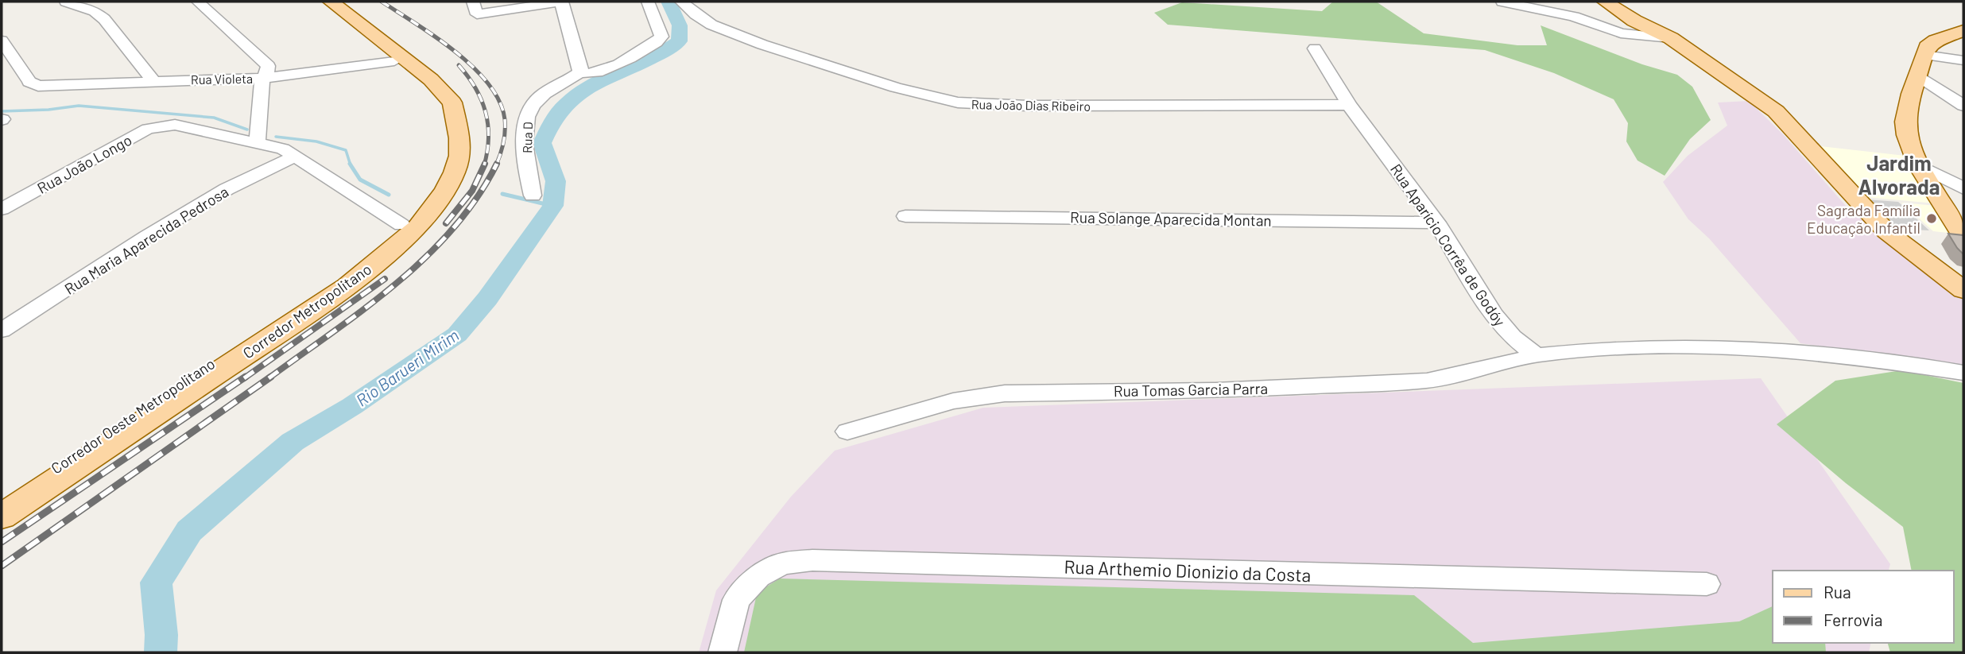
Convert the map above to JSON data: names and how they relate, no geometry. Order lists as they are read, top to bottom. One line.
{"streets":{"main road":["Corredor Metropolitano","Corredor Oeste Metropolitano"],"street":["Rua Violeta","Rua João Dias Ribeiro","Rua D","Rua João Longo","Rua Solange Aparecida Montan","Rua Maria Aparecida Pedrosa","Rua Aparício Corrêa de Godóy","Rua Tomas Garcia Parra","Rua Arthemio Dionizio da Costa"]},"crossings":[["Rua Violeta","Corredor Oeste Metropolitano"],["Rua João Dias Ribeiro","Rua Aparício Corrêa de Godóy"],["Rua Solange Aparecida Montan","Rua Aparício Corrêa de Godóy"],["Rua Aparício Corrêa de Godóy","Rua Tomas Garcia Parra"]],"districts":["Jardim Alvorada"],"water":["Rio Barueri Mirim"],"places":["Sagrada Família Educação Infantil"],"legend":["Rua","Ferrovia"]}
